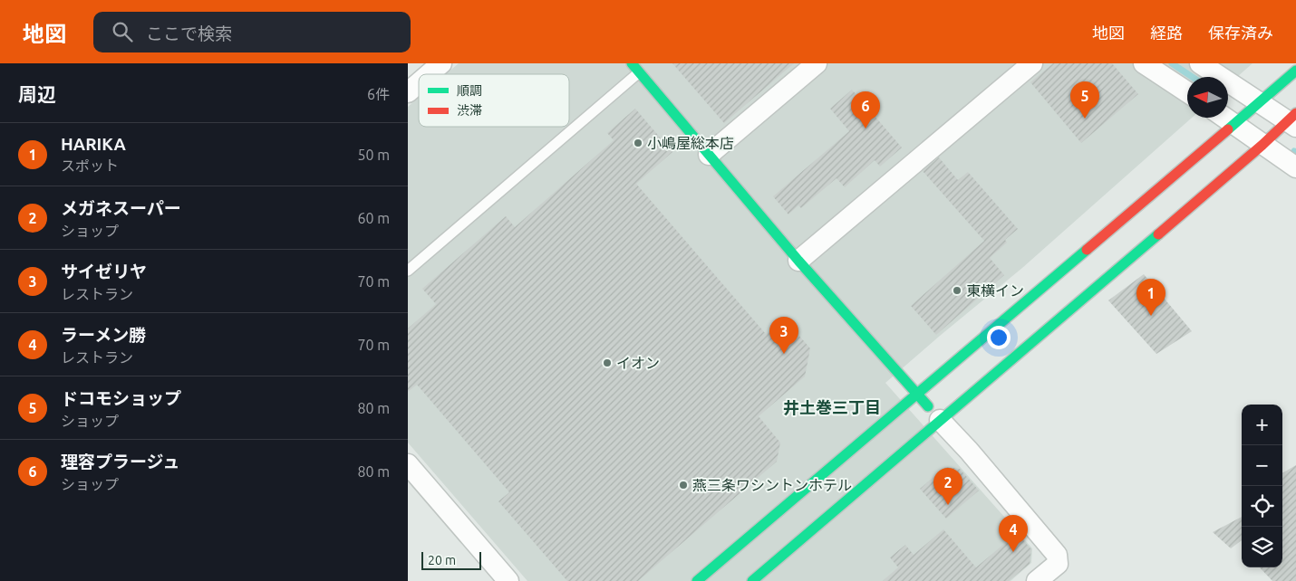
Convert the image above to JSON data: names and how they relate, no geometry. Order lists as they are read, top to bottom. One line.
{"districts":["井土巻三丁目"],"places":["小嶋屋総本店","東横イン","イオン","燕三条ワシントンホテル"],"legend":["順調","渋滞"],"scale_bar":"20 m","north":"left","page":{"header":"地図","search":"ここで検索","nav":["地図","経路","保存済み"],"heading":["周辺","6件"],"pins":["5","6","1","3","2","4"],"list":[{"mark":"1","name":"HARIKA","note":"スポット","value":"50 m"},{"mark":"2","name":"メガネスーパー","note":"ショップ","value":"60 m"},{"mark":"3","name":"サイゼリヤ","note":"レストラン","value":"70 m"},{"mark":"4","name":"ラーメン勝","note":"レストラン","value":"70 m"},{"mark":"5","name":"ドコモショップ","note":"ショップ","value":"80 m"},{"mark":"6","name":"理容プラージュ","note":"ショップ","value":"80 m"}],"map_buttons":["+","−"],"scale":"20 m"}}
